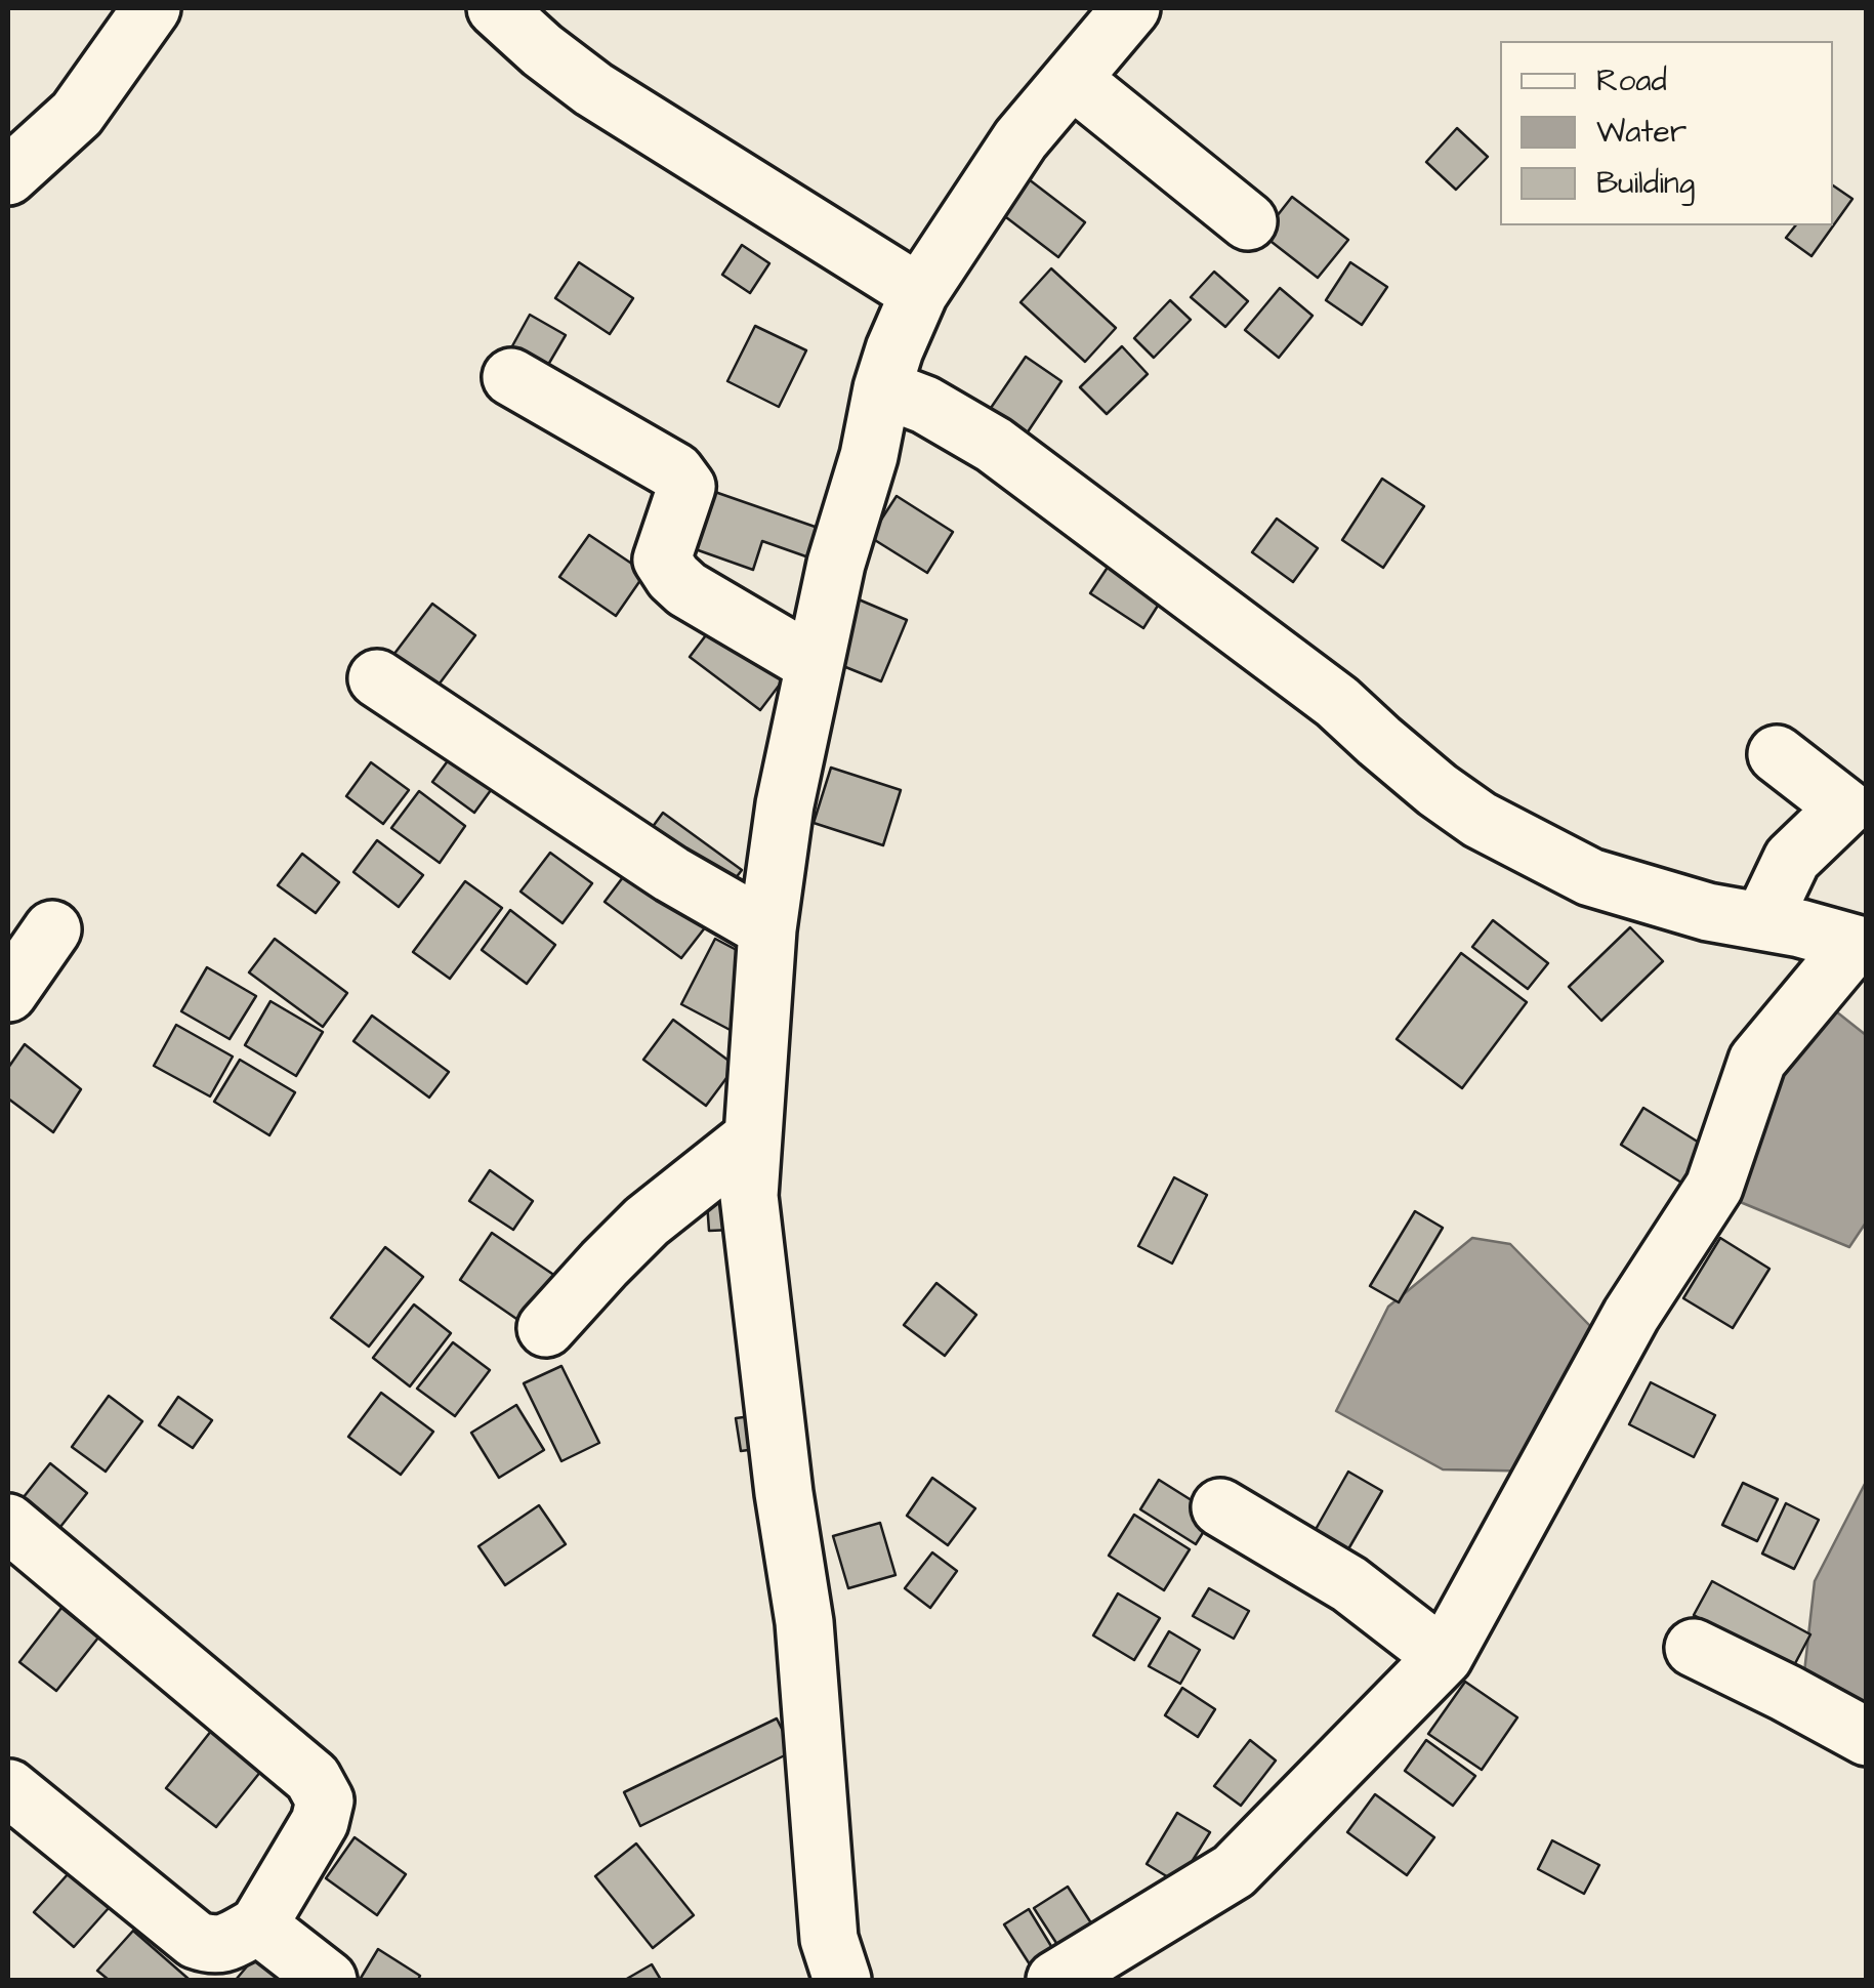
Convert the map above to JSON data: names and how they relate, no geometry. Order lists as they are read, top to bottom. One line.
{"legend":["Road","Water","Building"]}
